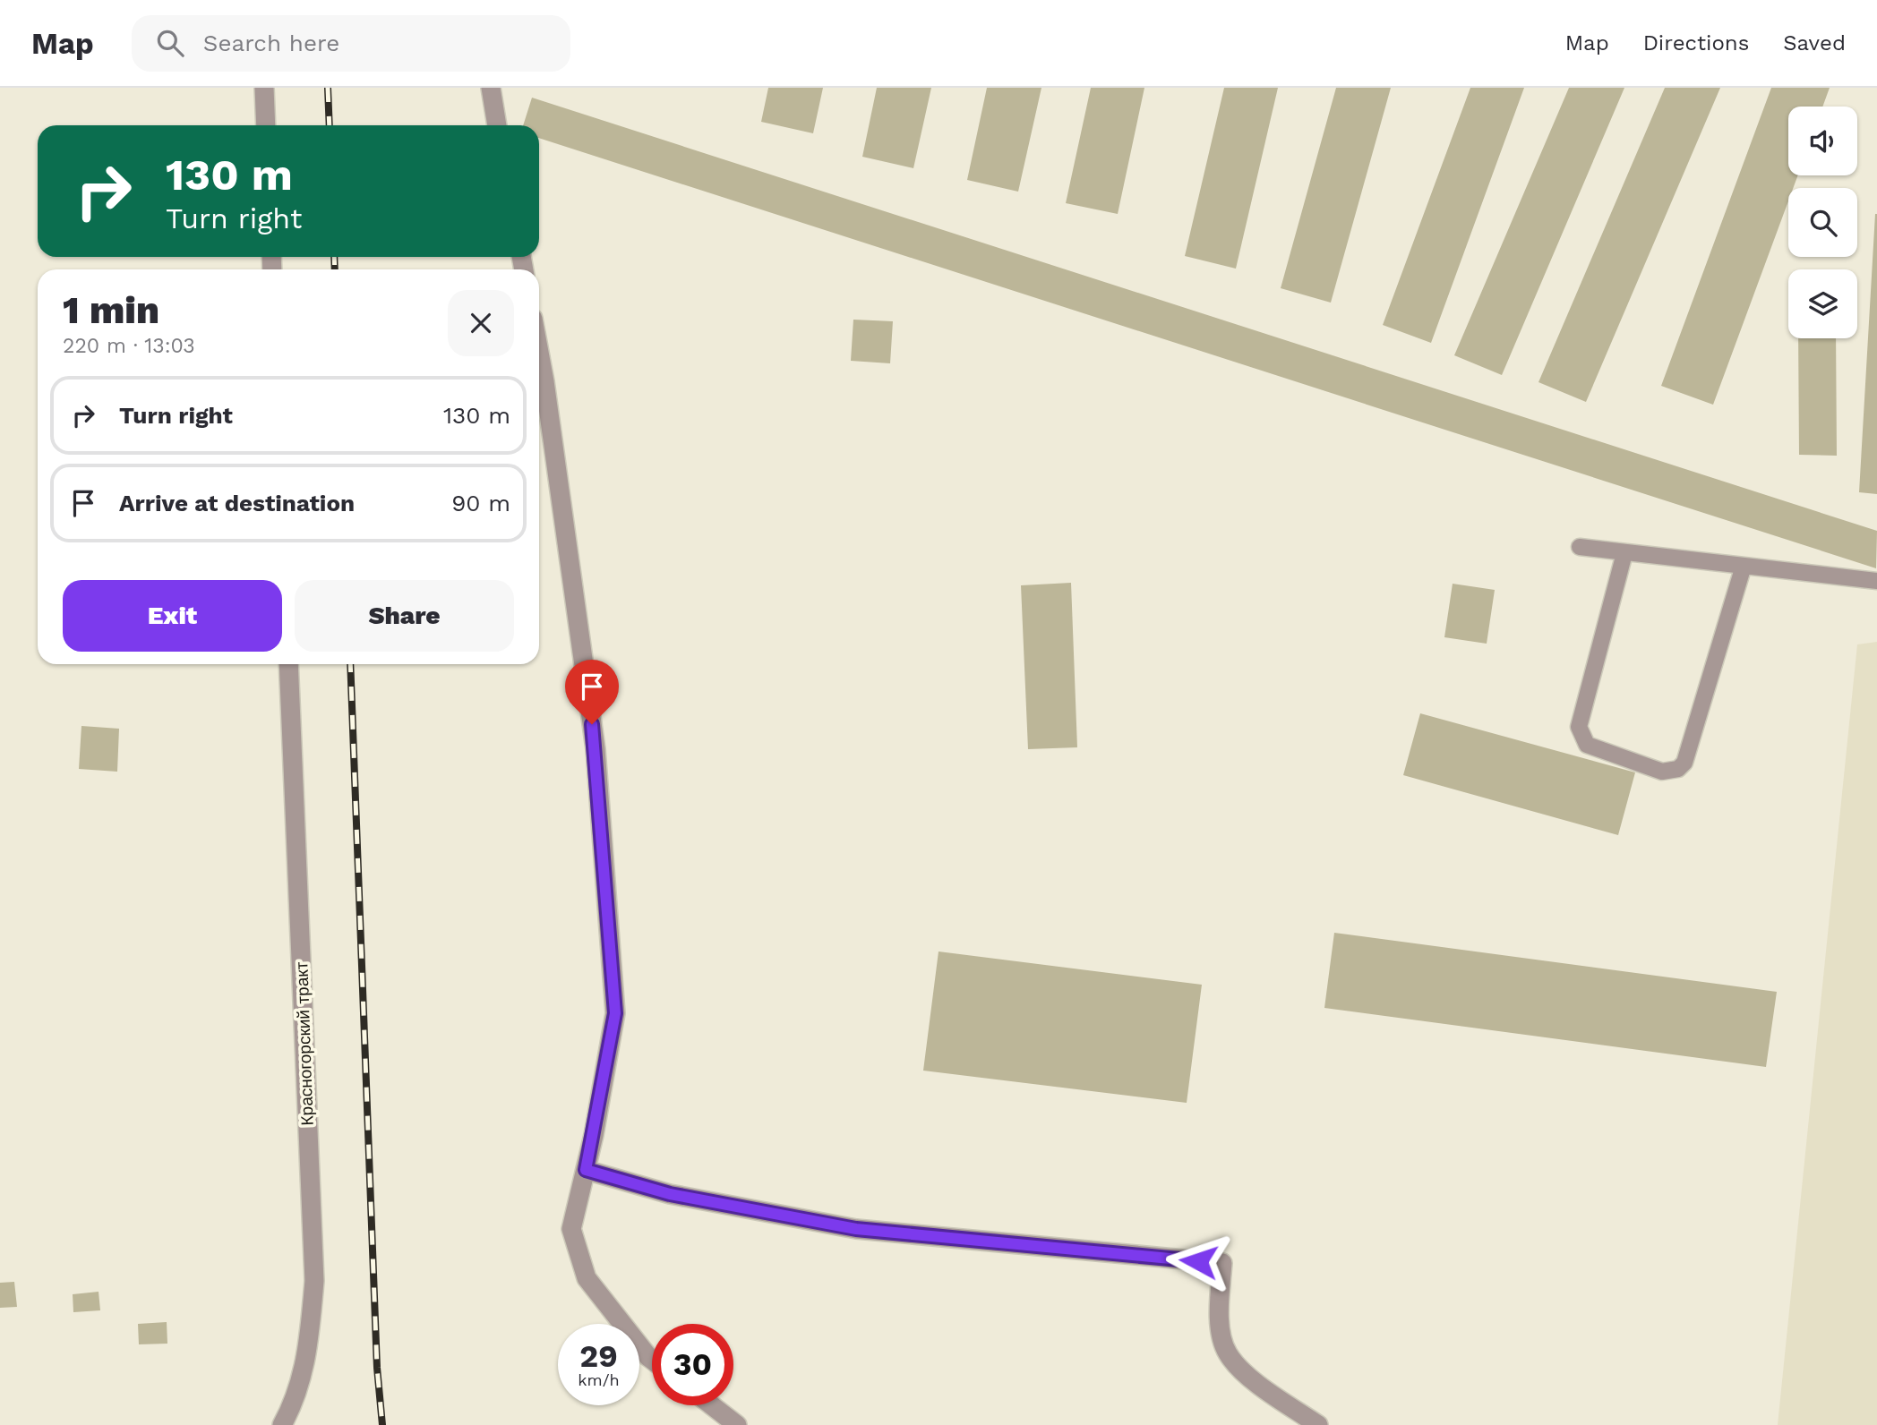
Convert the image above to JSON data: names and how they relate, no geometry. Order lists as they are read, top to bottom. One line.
{"streets":{"street":["Красногорский тракт"]},"page":{"header":"Map","search":"Search here","nav":["Map","Directions","Saved"],"turn":["130 m","Turn right"],"heading":["1 min","220 m · 13:03"],"list":[{"name":"Turn right","value":"130 m"},{"name":"Arrive at destination","value":"90 m"}],"buttons":["Exit","Share"],"speed":"29 km/h","limit":"30"}}
